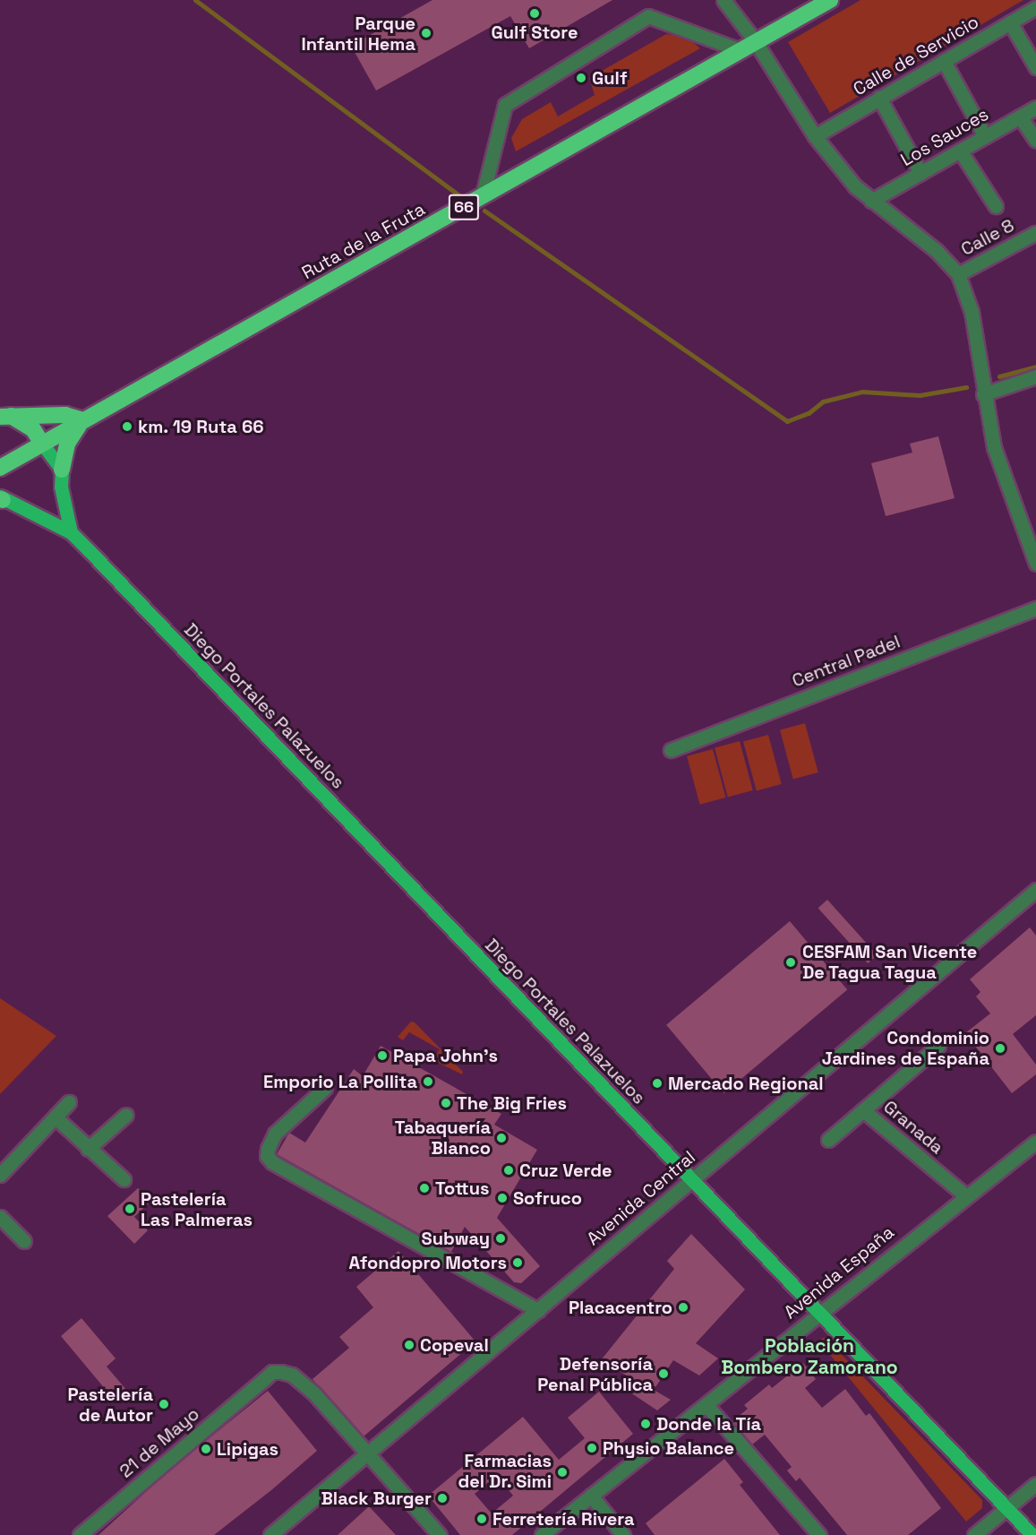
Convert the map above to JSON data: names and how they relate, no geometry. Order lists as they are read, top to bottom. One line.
{"streets":{"highway":["66","Ruta de la Fruta"],"main road":["Diego Portales Palazuelos"],"street":["Calle de Servicio","Los Sauces","Calle 8","Central Padel","Granada","Avenida Central","Avenida España","21 de Mayo"]},"crossings":[["Diego Portales Palazuelos","Avenida Central"],["Diego Portales Palazuelos","Avenida España"],["Granada","Avenida España"],["Avenida Central","21 de Mayo"]],"districts":["Población Bombero Zamorano"],"places":["Gulf Store","Parque Infantil Hema","Gulf","km. 19 Ruta 66","CESFAM San Vicente De Tagua Tagua","Condominio Jardines de España","Papa John's","Emporio La Pollita","Mercado Regional","The Big Fries","Tabaquería Blanco","Cruz Verde","Tottus","Sofruco","Pastelería Las Palmeras","Subway","Afondopro Motors","Placacentro","Copeval","Defensoría Penal Pública","Pastelería de Autor","Donde la Tía","Physio Balance","Lipigas","Farmacias del Dr. Simi","Black Burger","Ferretería Rivera"]}
